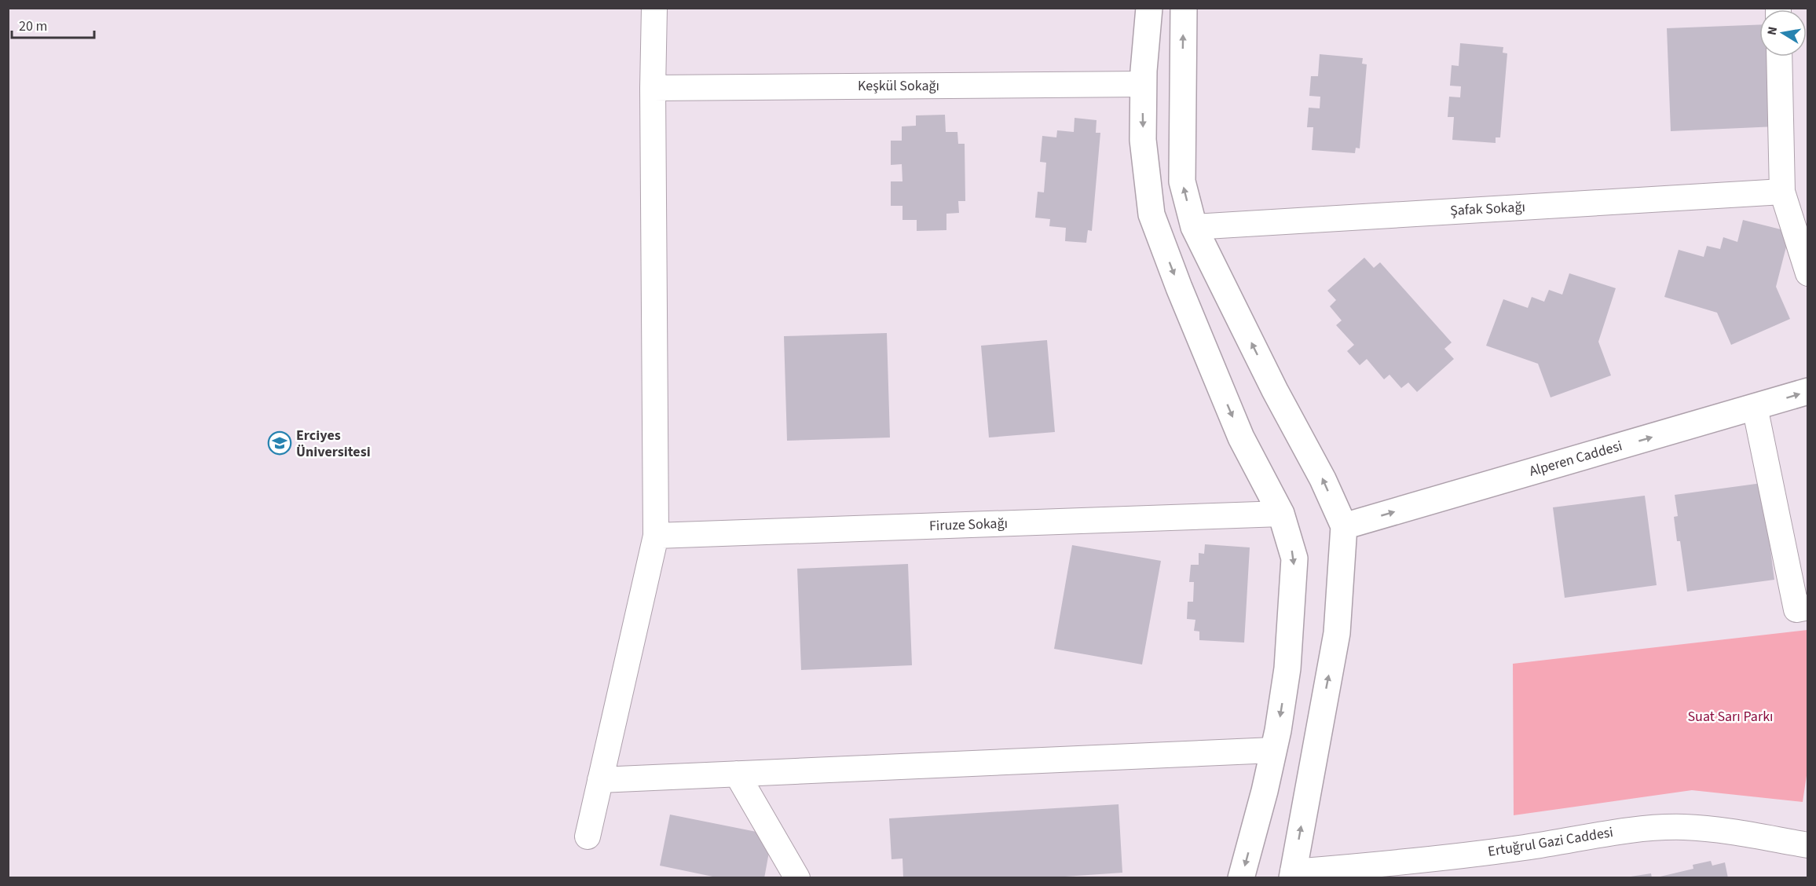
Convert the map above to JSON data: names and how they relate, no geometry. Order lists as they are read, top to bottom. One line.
{"streets":{"street":["Keşkül Sokağı","Şafak Sokağı","Alperen Caddesi","Firuze Sokağı","Ertuğrul Gazi Caddesi"]},"one_way":["Alperen Caddesi"],"parks":["Suat Sarı Parkı"],"places":{"school or university":["Erciyes Üniversitesi"]},"scale_bar":"20 m","north":"left"}
